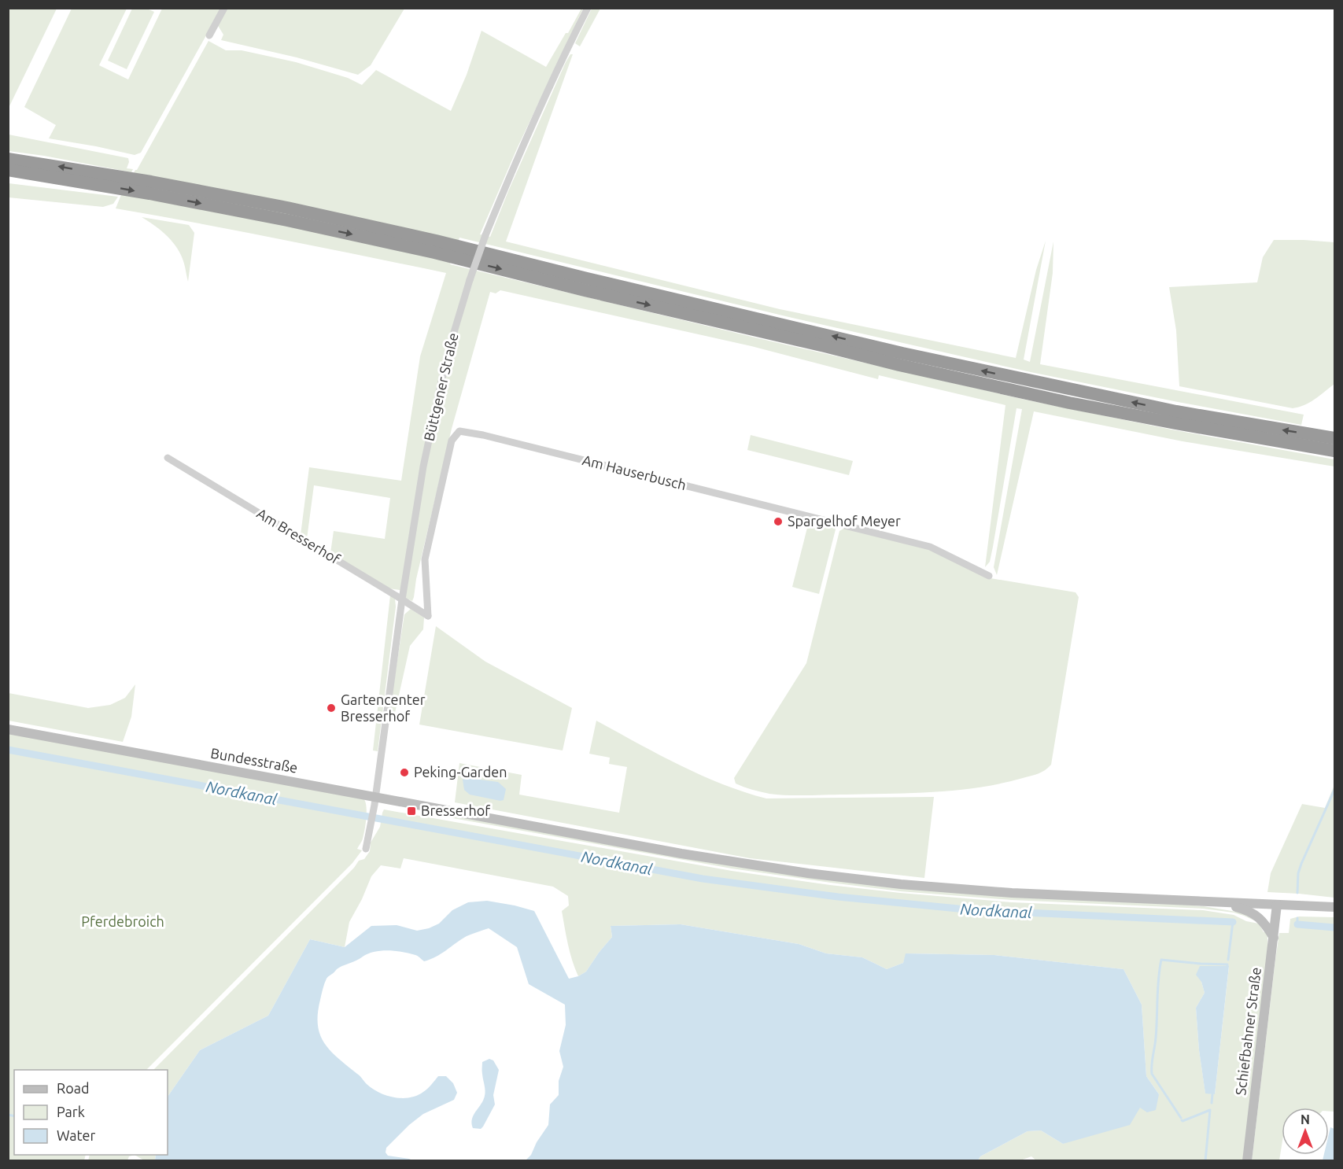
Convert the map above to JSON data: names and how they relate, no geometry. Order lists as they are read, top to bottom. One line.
{"streets":{"main road":["Bundesstraße","Schiefbahner Straße"],"street":["Büttgener Straße","Am Hauserbusch","Am Bresserhof"]},"crossings":[["Büttgener Straße","Am Bresserhof"],["Büttgener Straße","Bundesstraße"],["Am Hauserbusch","Am Bresserhof"]],"water":["Nordkanal"],"parks":["Pferdebroich"],"places":{"other":["Spargelhof Meyer","Gartencenter Bresserhof","Peking-Garden"],"transit":["Bresserhof"]},"legend":["Road","Park","Water"],"north":"top"}
